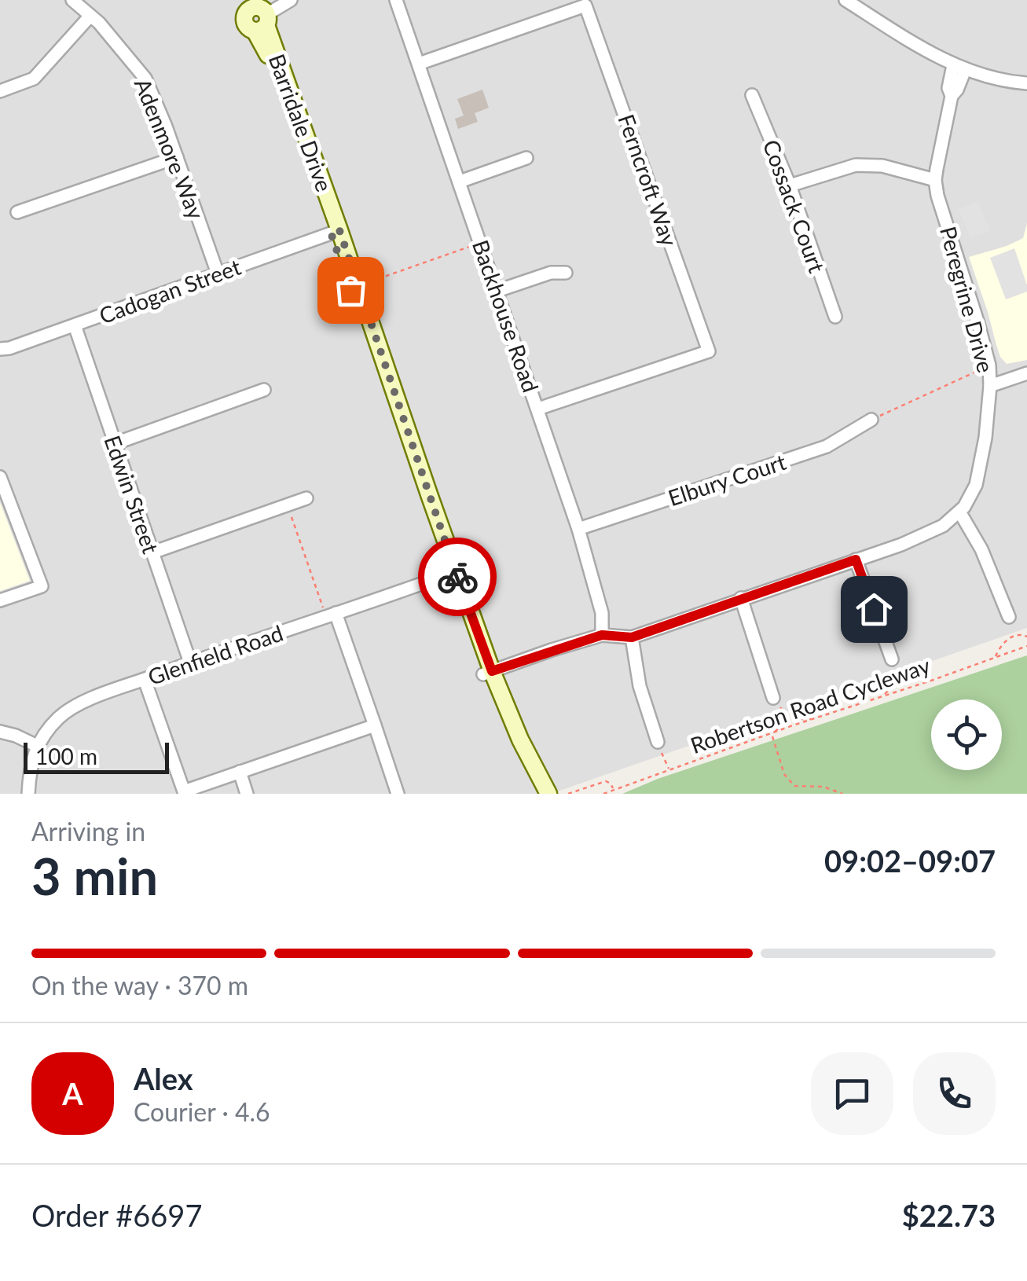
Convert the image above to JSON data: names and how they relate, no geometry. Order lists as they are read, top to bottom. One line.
{"streets":{"street":["Barridale Drive","Adenmore Way","Ferncroft Way","Cossack Court","Cadogan Street","Peregrine Drive","Backhouse Road","Elbury Court","Edwin Street","Glenfield Road"],"path":["Robertson Road Cycleway"]},"crossings":[["Barridale Drive","Cadogan Street"],["Barridale Drive","Peregrine Drive"],["Barridale Drive","Glenfield Road"],["Adenmore Way","Cadogan Street"],["Ferncroft Way","Backhouse Road"],["Cadogan Street","Edwin Street"],["Peregrine Drive","Backhouse Road"],["Backhouse Road","Elbury Court"],["Edwin Street","Glenfield Road"]],"scale_bar":"100 m","page":{"scale":"100 m","heading":["3 min","Arriving in","09:02–09:07"],"panel":["Alex","Courier · 4.6","Order #6697","$22.73"],"bar":"On the way · 370 m","round":"A"}}
